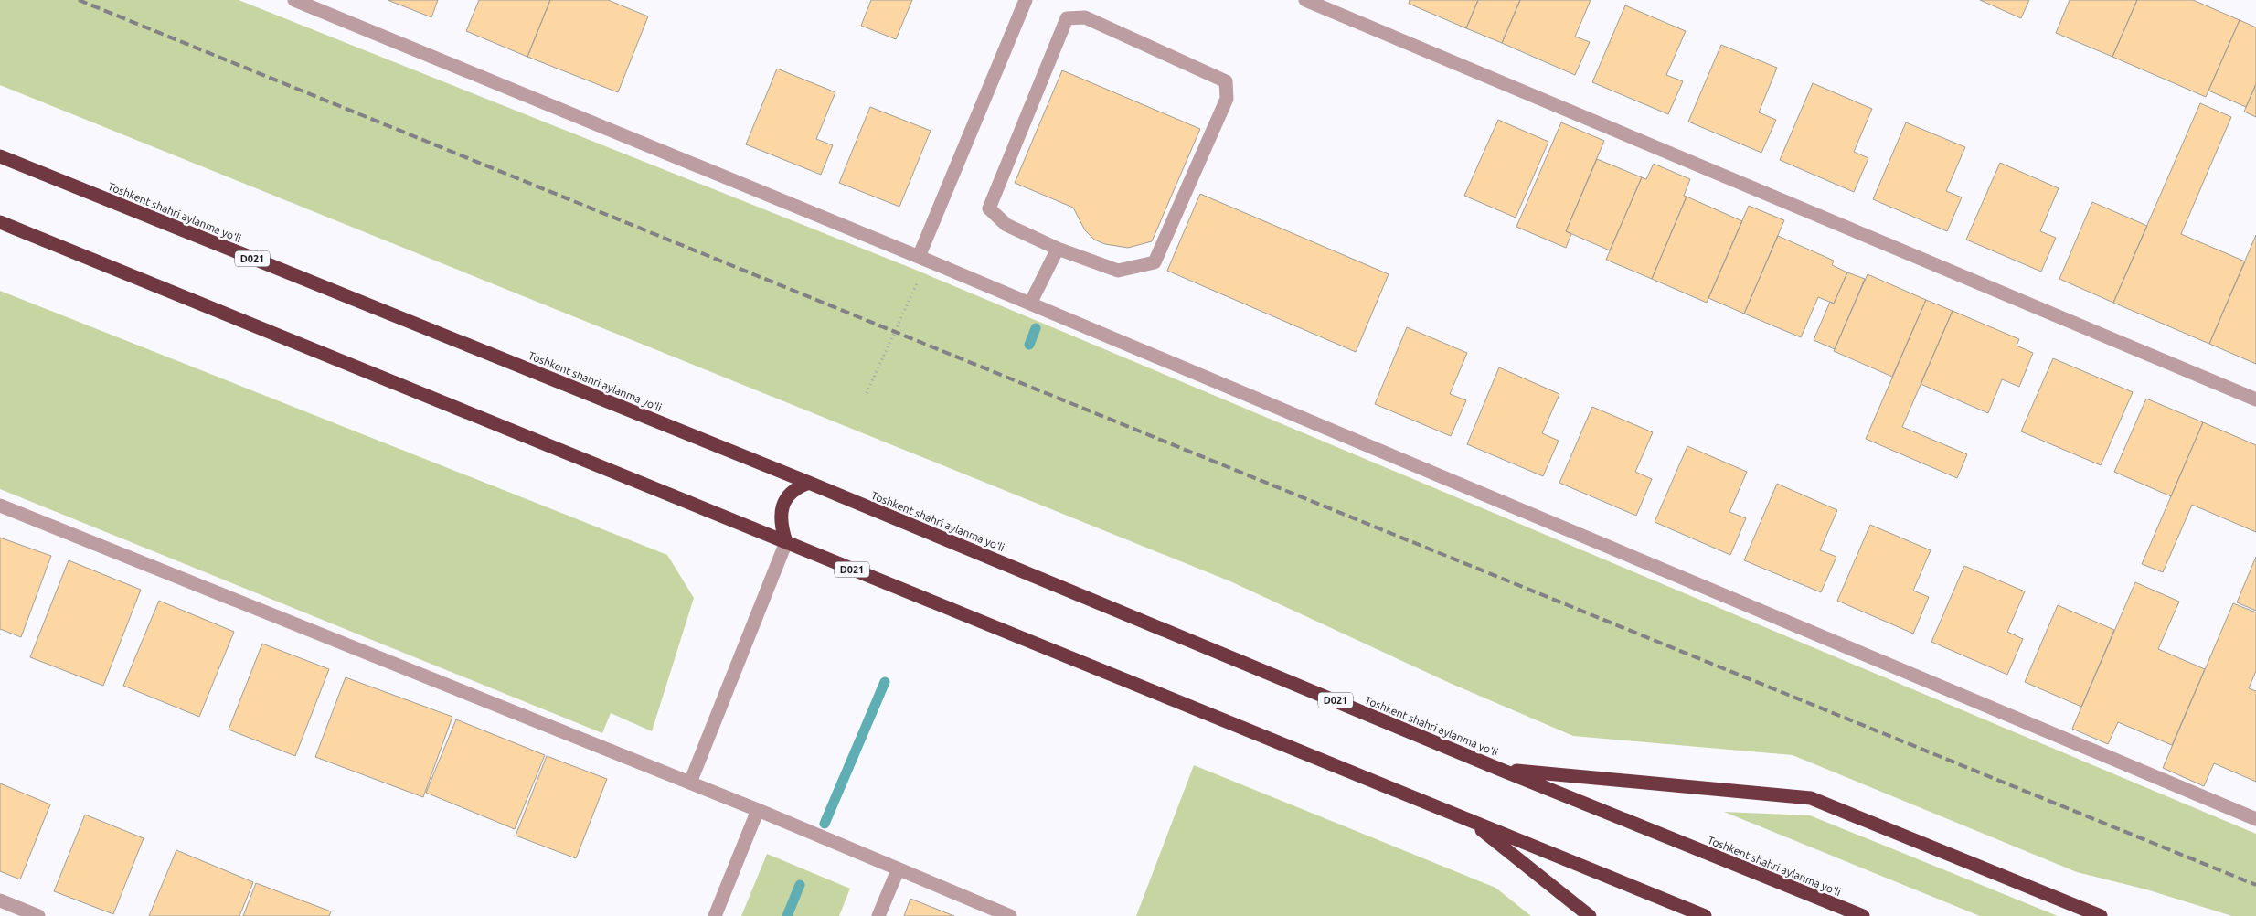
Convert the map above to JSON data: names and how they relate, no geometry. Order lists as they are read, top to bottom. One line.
{"streets":{"highway":["Toshkent shahri aylanma yoʻli","D021"]}}
